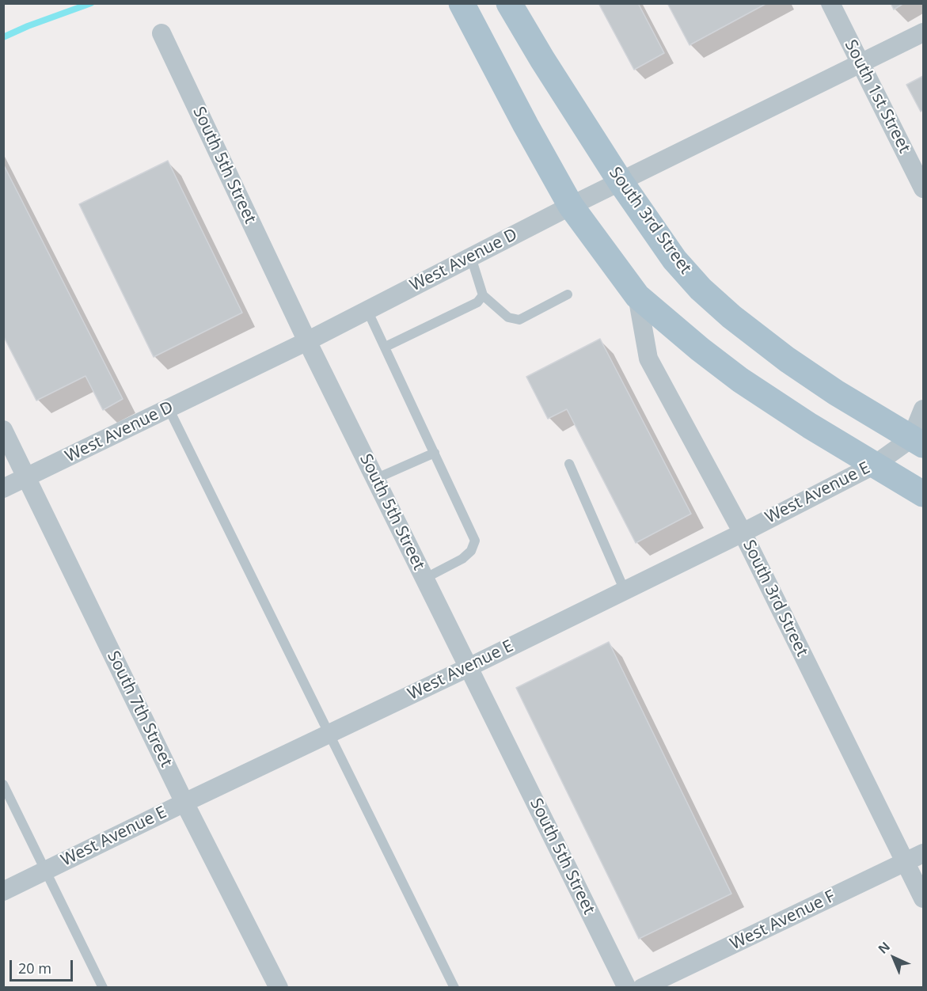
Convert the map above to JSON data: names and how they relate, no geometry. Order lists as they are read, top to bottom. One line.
{"streets":{"main road":["South 3rd Street"],"street":["South 1st Street","South 5th Street","West Avenue D","West Avenue E","South 7th Street","West Avenue F"]},"crossings":[["South 1st Street","West Avenue D"],["South 5th Street","West Avenue D"],["South 5th Street","West Avenue E"],["South 3rd Street","West Avenue D"],["South 3rd Street","West Avenue E"],["South 3rd Street","West Avenue F"],["West Avenue D","South 7th Street"],["West Avenue E","South 7th Street"]],"scale_bar":"20 m","north":"top left"}
